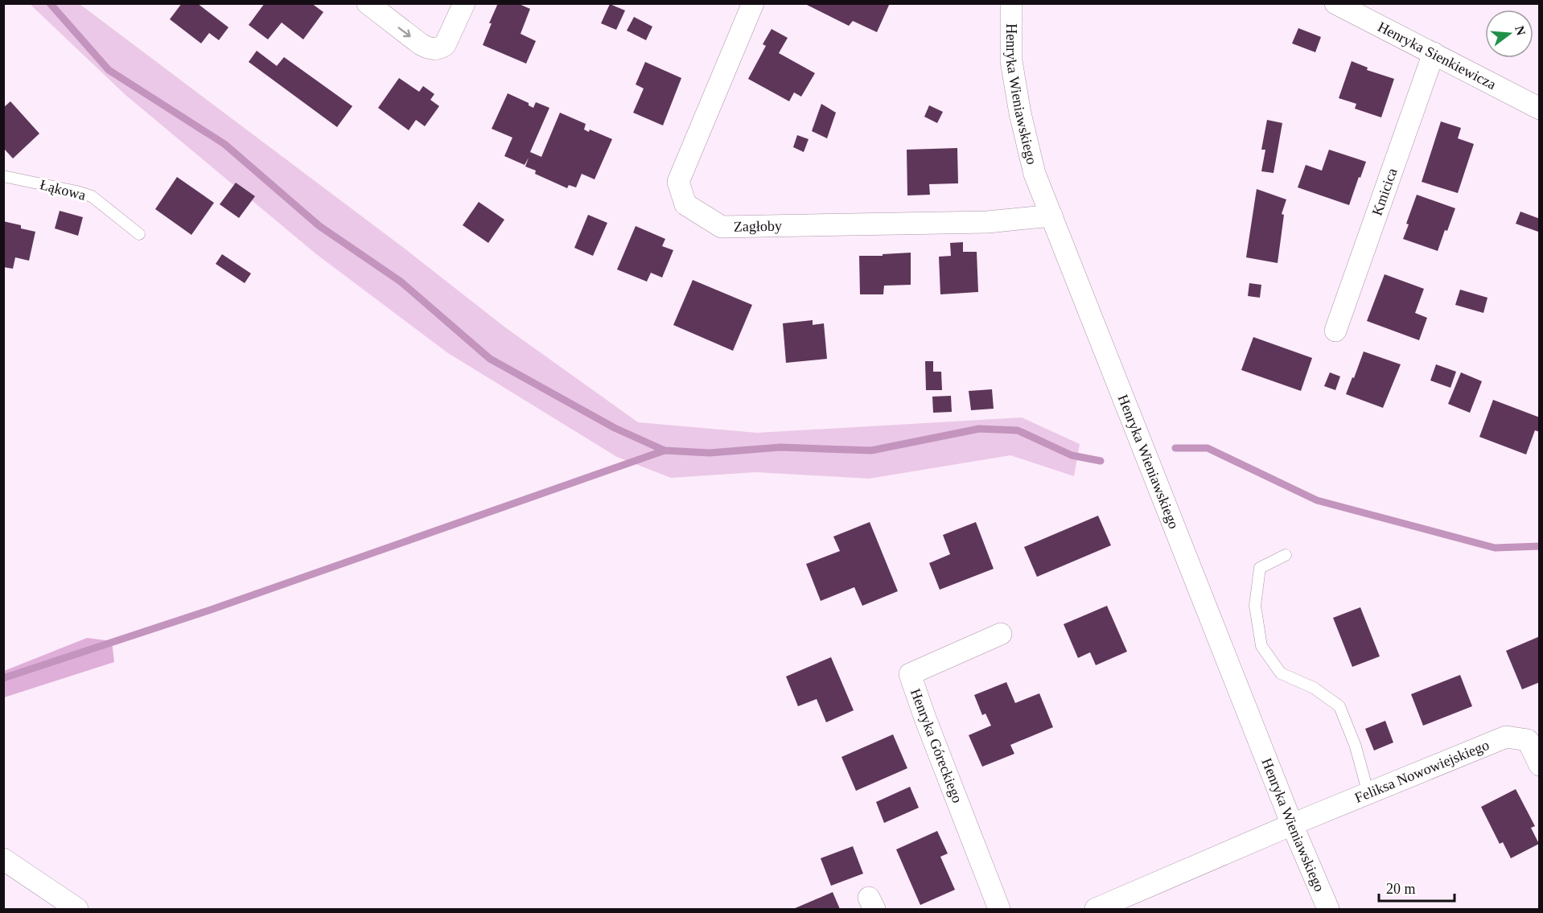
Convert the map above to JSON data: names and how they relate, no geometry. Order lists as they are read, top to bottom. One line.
{"streets":{"street":["Henryka Sienkiewicza","Henryka Wieniawskiego","Kmicica","Zagłoby","Henryka Góreckiego","Feliksa Nowowiejskiego"],"lane":["Łąkowa"]},"crossings":[["Henryka Sienkiewicza","Kmicica"],["Henryka Wieniawskiego","Zagłoby"],["Henryka Wieniawskiego","Feliksa Nowowiejskiego"]],"scale_bar":"20 m","north":"right"}
